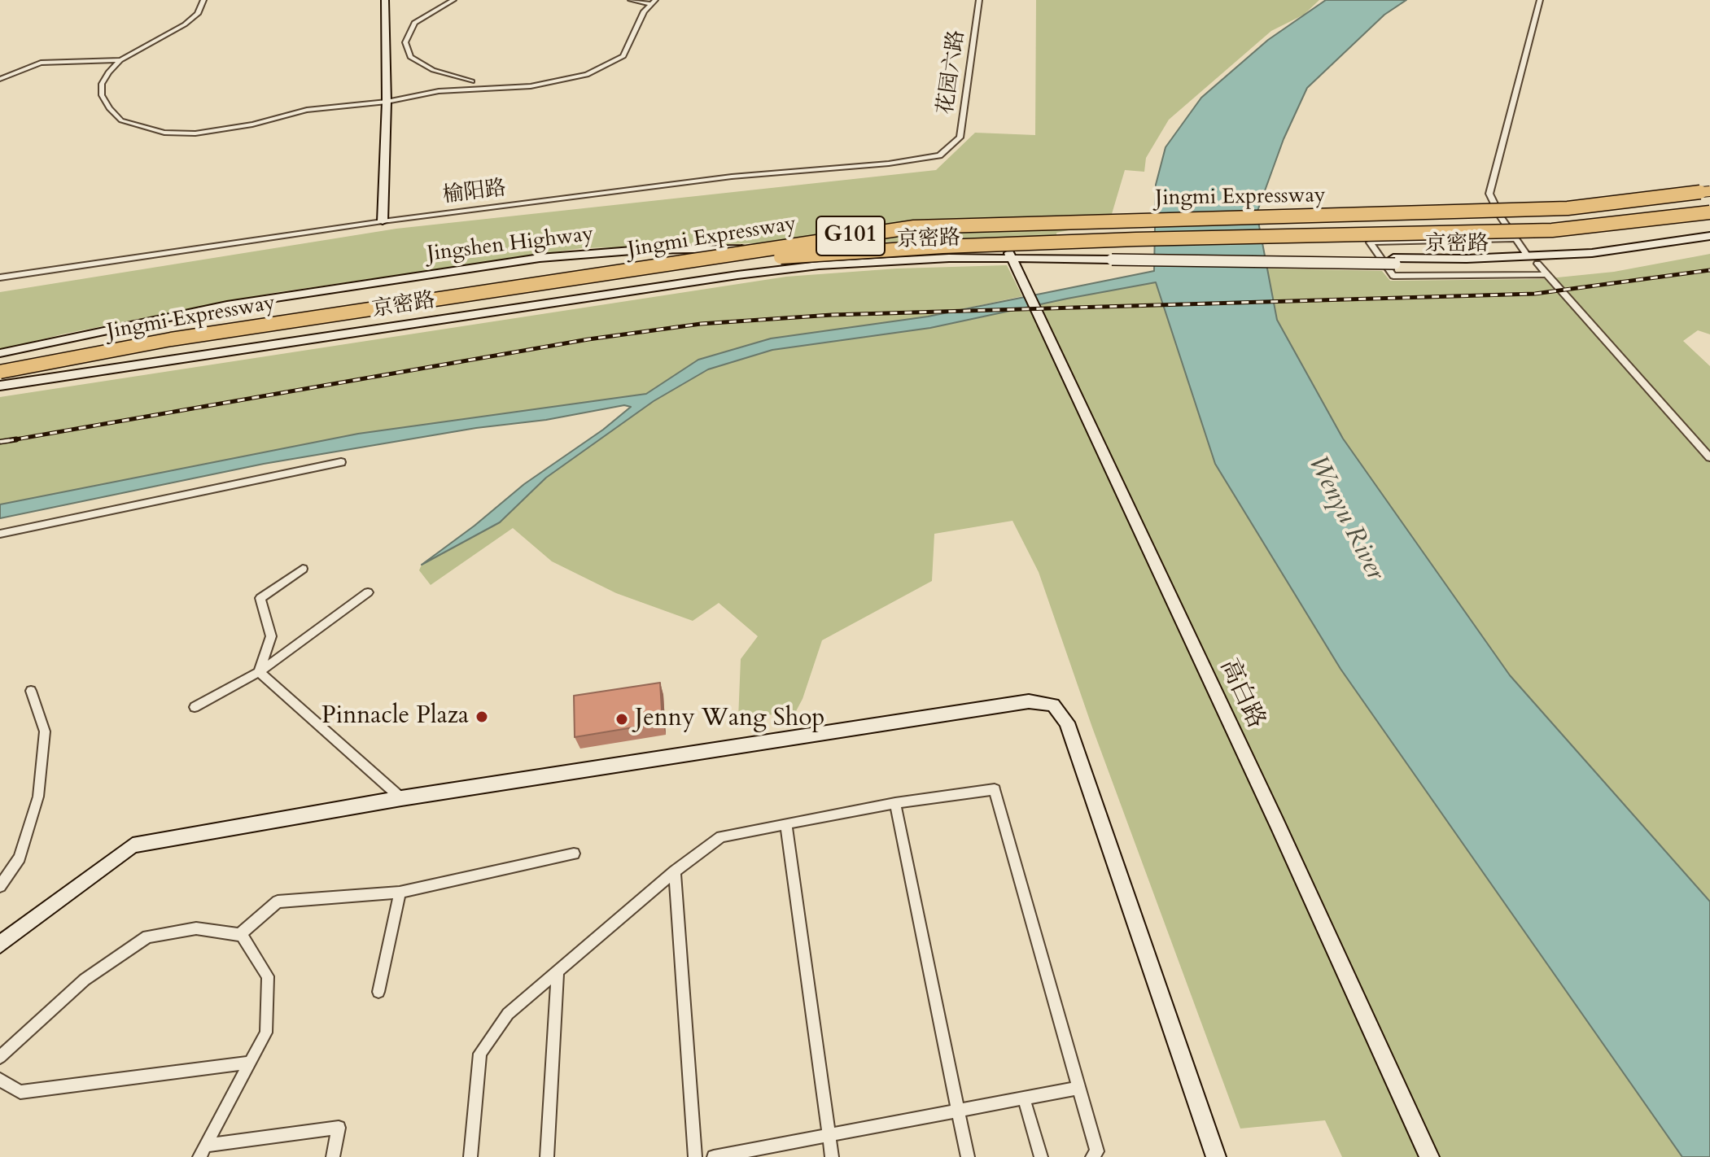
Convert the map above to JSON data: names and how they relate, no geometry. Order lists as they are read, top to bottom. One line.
{"streets":{"highway":["Jingmi Expressway","G101"],"main road":["京密路","Jingshen Highway","高白路"],"street":["花园六路","榆阳路"]},"crossings":[["花园六路","榆阳路"],["Jingmi Expressway","京密路"],["京密路","Jingshen Highway"],["京密路","高白路"],["Jingshen Highway","高白路"]],"water":["Wenyu River"],"places":["Pinnacle Plaza","Jenny Wang Shop"]}
